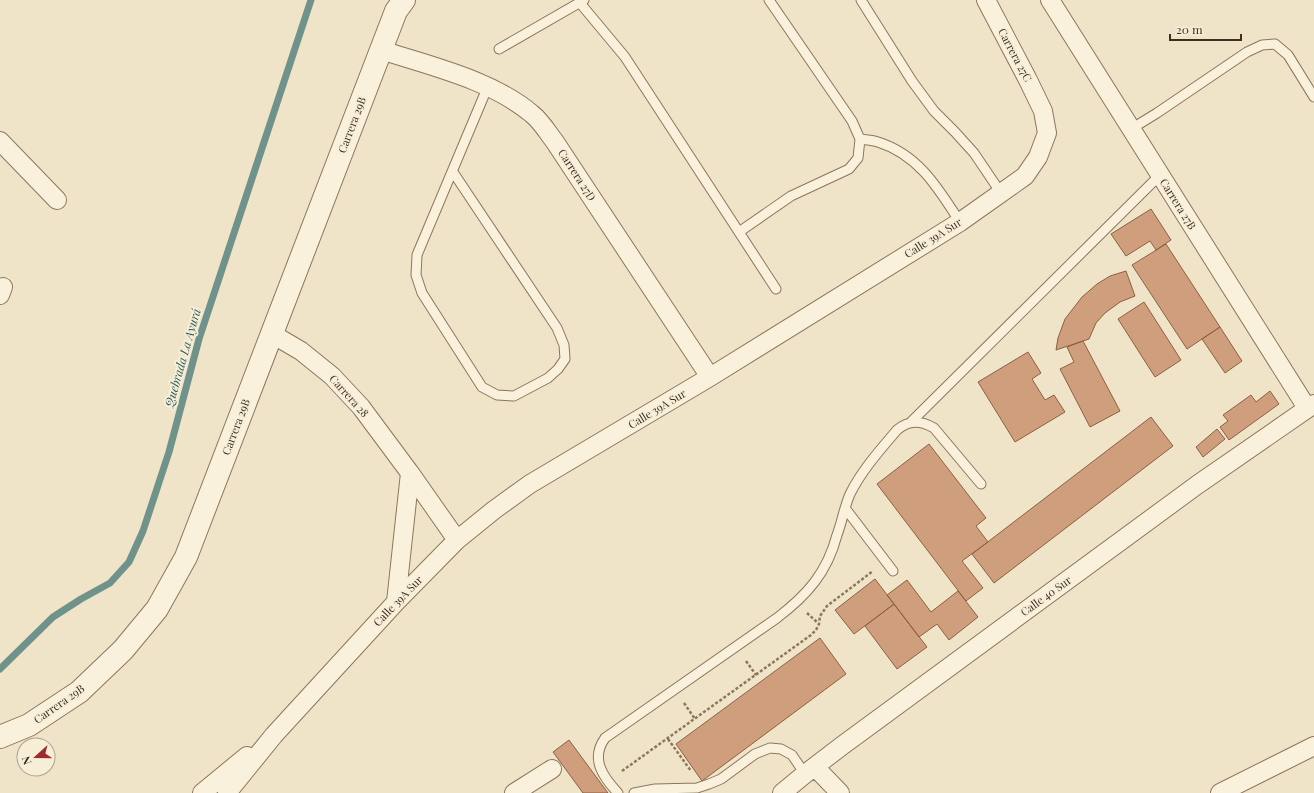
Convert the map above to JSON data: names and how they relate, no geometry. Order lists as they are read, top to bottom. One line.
{"streets":{"street":["Carrera 27C","Carrera 29B","Carrera 27D","Carrera 27B","Calle 39A Sur","Carrera 28","Calle 40 Sur"]},"crossings":[["Carrera 27C","Calle 39A Sur"],["Carrera 29B","Carrera 27D"],["Carrera 29B","Carrera 28"],["Carrera 27D","Calle 39A Sur"],["Carrera 27B","Calle 40 Sur"],["Calle 39A Sur","Carrera 28"]],"water":["Quebrada La Ayurá"],"scale_bar":"20 m","north":"left"}
